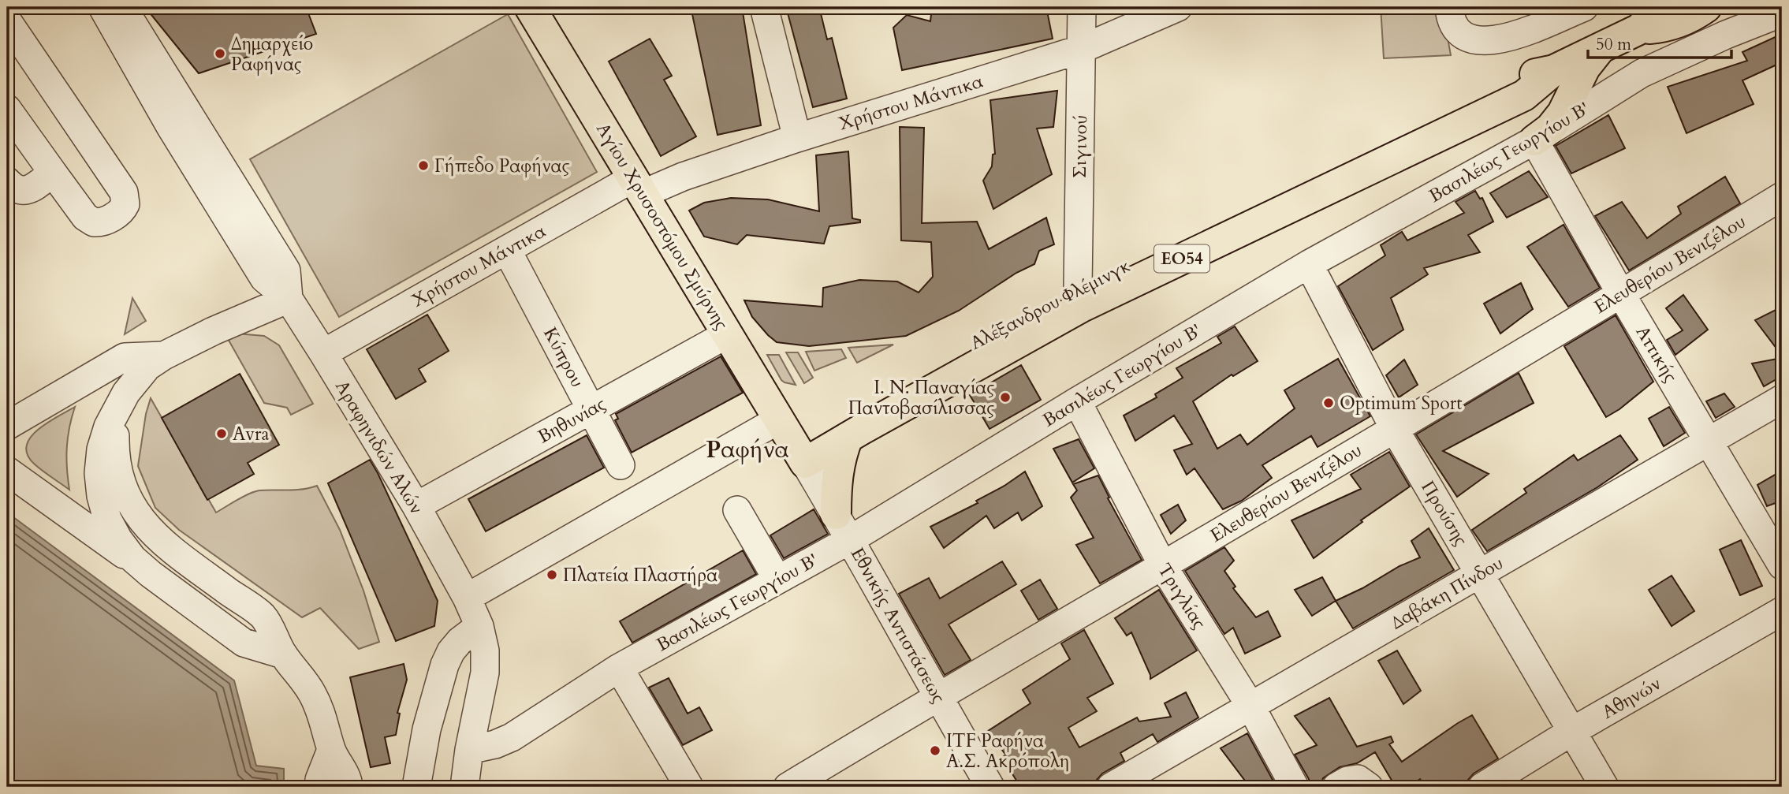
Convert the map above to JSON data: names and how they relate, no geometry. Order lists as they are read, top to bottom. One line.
{"streets":{"main road":["Αγίου Χρυσοστόμου Σμύρνης","ΕΟ54","Αλέξανδρου Φλέμινγκ"],"street":["Χρήστου Μάντικα","Σιγινού","Βασιλέως Γεωργίου Β'","Ελευθερίου Βενιζέλου","Αττικής","Κύπρου","Βηθυνίας","Αραφηνιδών Αλών","Προύσης","Δαβάκη Πίνδου","Τριγλίας","Εθνικής Αντιστάσεως","Αθηνών"]},"crossings":[["Χρήστου Μάντικα","Σιγινού"],["Χρήστου Μάντικα","Αγίου Χρυσοστόμου Σμύρνης"],["Χρήστου Μάντικα","Κύπρου"],["Χρήστου Μάντικα","Αραφηνιδών Αλών"],["Σιγινού","Αλέξανδρου Φλέμινγκ"],["Βασιλέως Γεωργίου Β'","Αττικής"],["Βασιλέως Γεωργίου Β'","Αραφηνιδών Αλών"],["Βασιλέως Γεωργίου Β'","Προύσης"],["Βασιλέως Γεωργίου Β'","Τριγλίας"],["Βασιλέως Γεωργίου Β'","Εθνικής Αντιστάσεως"],["Αγίου Χρυσοστόμου Σμύρνης","Αλέξανδρου Φλέμινγκ"],["Αγίου Χρυσοστόμου Σμύρνης","Βηθυνίας"],["Αγίου Χρυσοστόμου Σμύρνης","Εθνικής Αντιστάσεως"],["Ελευθερίου Βενιζέλου","Αττικής"],["Ελευθερίου Βενιζέλου","Προύσης"],["Ελευθερίου Βενιζέλου","Τριγλίας"],["Ελευθερίου Βενιζέλου","Εθνικής Αντιστάσεως"],["Αλέξανδρου Φλέμινγκ","Εθνικής Αντιστάσεως"],["Αττικής","Δαβάκη Πίνδου"],["Κύπρου","Βηθυνίας"],["Βηθυνίας","Αραφηνιδών Αλών"],["Προύσης","Δαβάκη Πίνδου"],["Προύσης","Αθηνών"],["Δαβάκη Πίνδου","Τριγλίας"]],"districts":["Ραφήνα"],"places":["Δημαρχείο Ραφήνας","Γήπεδο Ραφήνας","Ι. Ν. Παναγίας Παντοβασίλισσας","Optimum Sport","Avra","Πλατεία Πλαστήρα","ITF Ραφήνα Α.Σ. Ακρόπολη"],"scale_bar":"50 m"}
